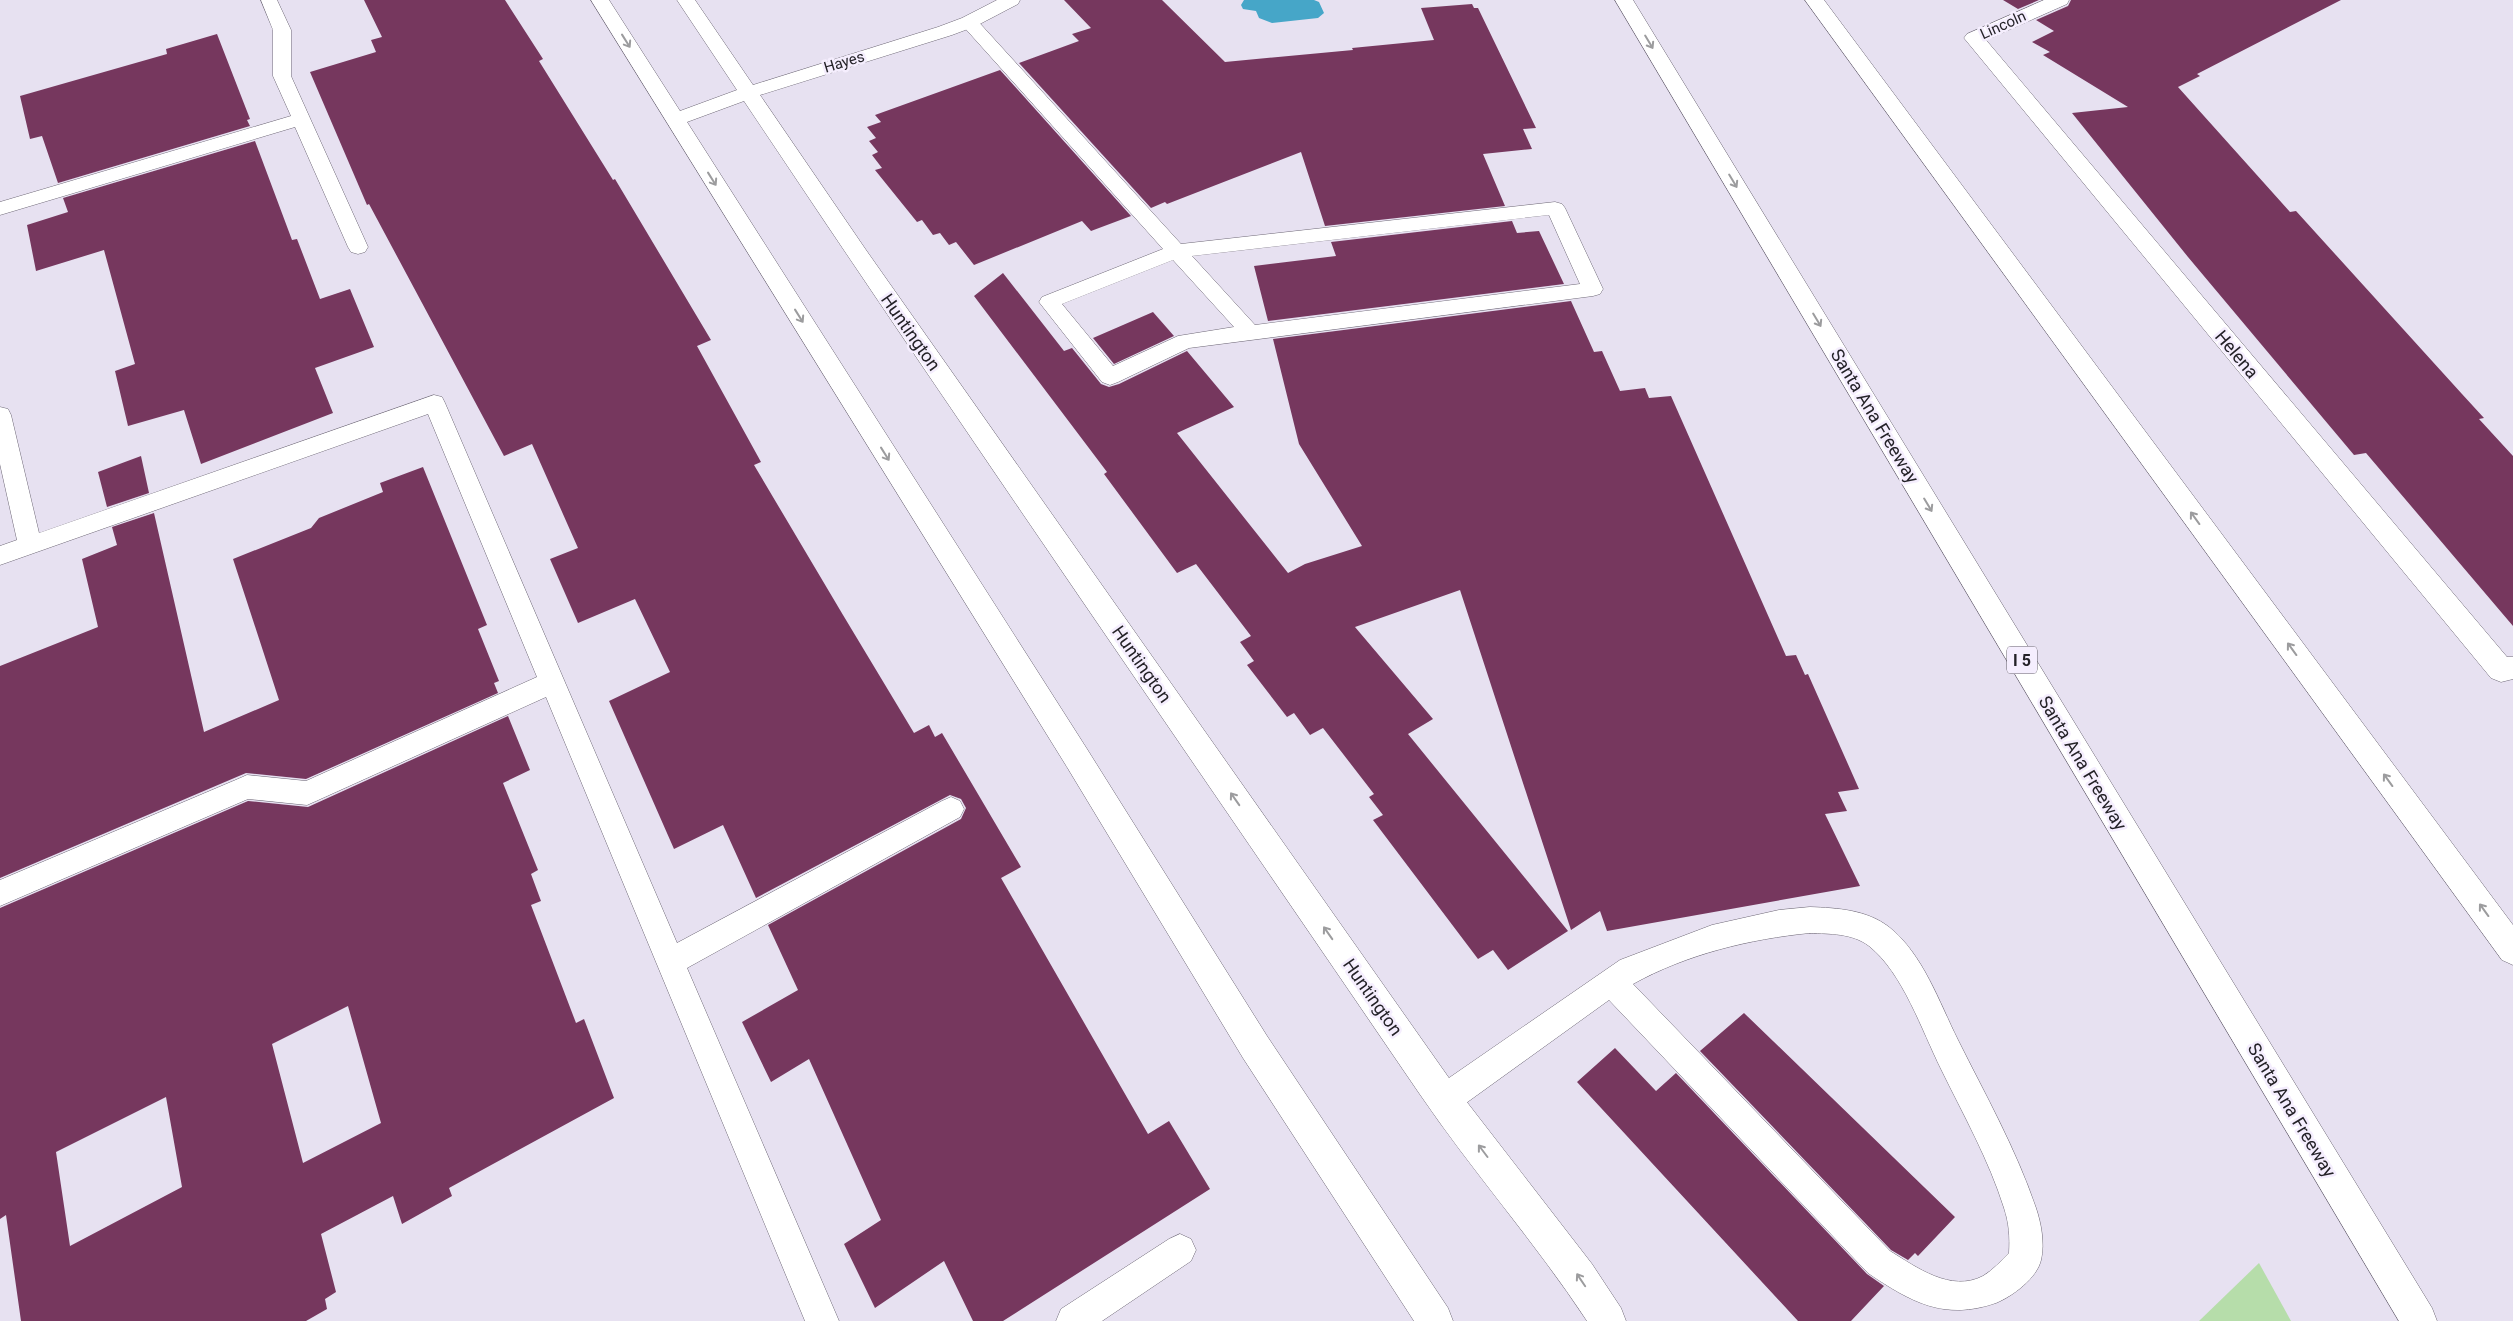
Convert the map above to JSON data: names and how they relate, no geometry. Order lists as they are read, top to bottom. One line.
{"streets":{"main road":["Lincoln","Hayes","Huntington","Helena","Santa Ana Freeway","I 5"]},"crossings":[["Lincoln","Helena"],["Hayes","Huntington"]]}
